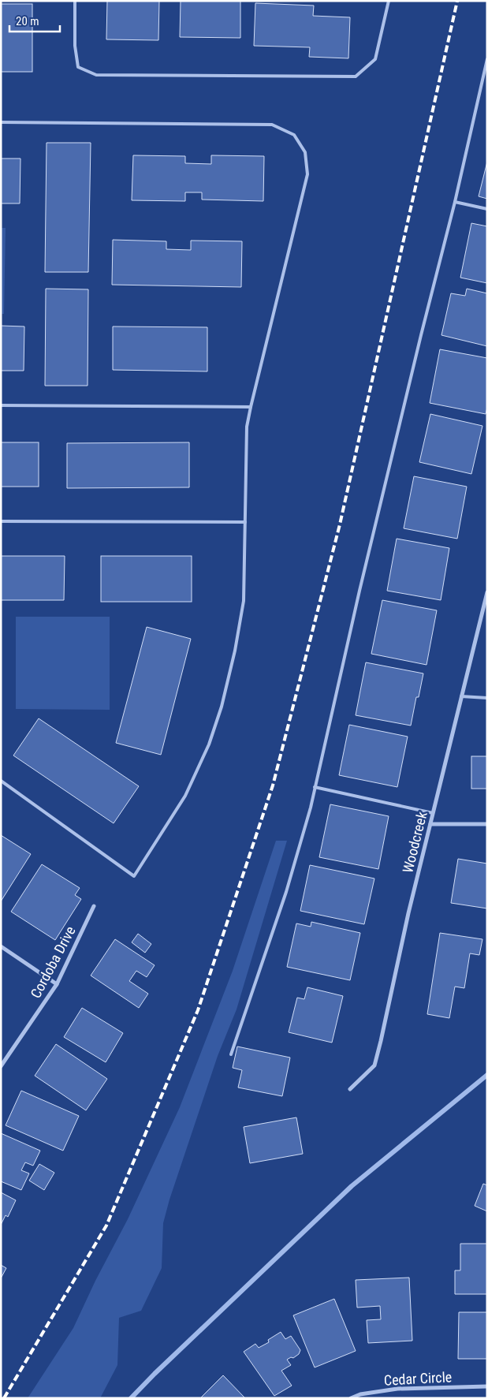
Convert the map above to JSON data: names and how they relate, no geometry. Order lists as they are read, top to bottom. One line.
{"streets":{"street":["Woodcreek","Cordoba Drive","Cedar Circle"]},"scale_bar":"20 m"}
